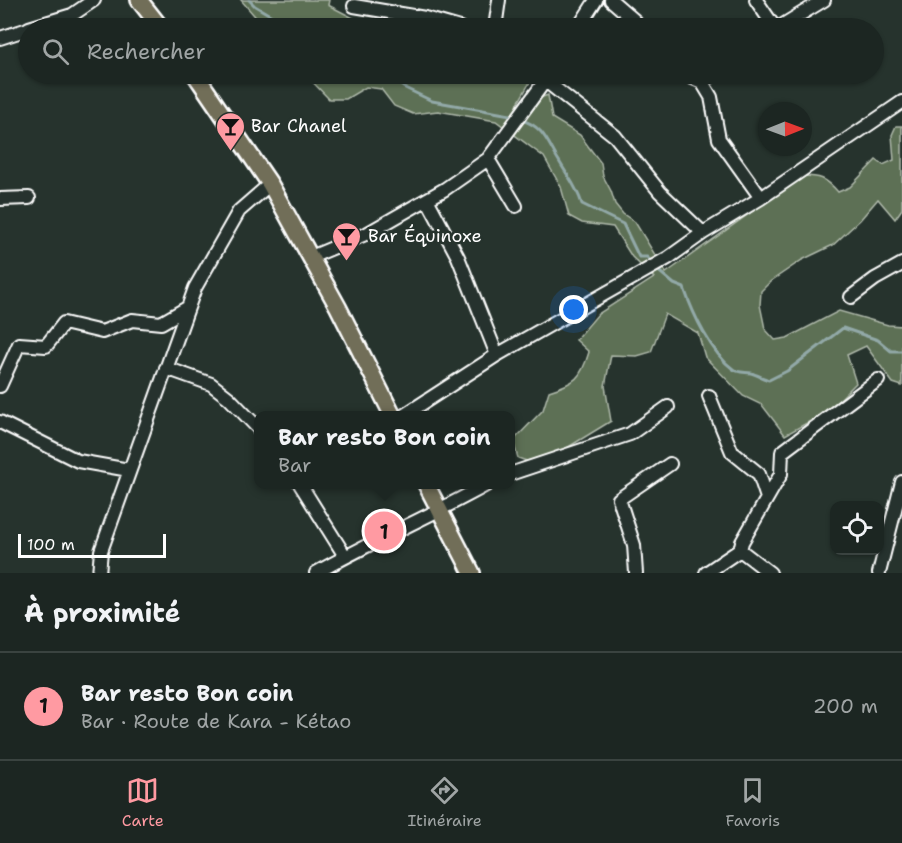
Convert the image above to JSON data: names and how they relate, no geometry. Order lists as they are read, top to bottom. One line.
{"places":{"bar":["Bar Chanel","Bar Équinoxe"]},"scale_bar":"100 m","north":"right","page":{"search":"Rechercher","popup":["Bar resto Bon coin","Bar"],"pins":"1","scale":"100 m","heading":"À proximité","list":[{"mark":"1","name":"Bar resto Bon coin","note":"Bar · Route de Kara - Kétao","value":"200 m"}],"nav":["Carte","Itinéraire","Favoris"]}}
